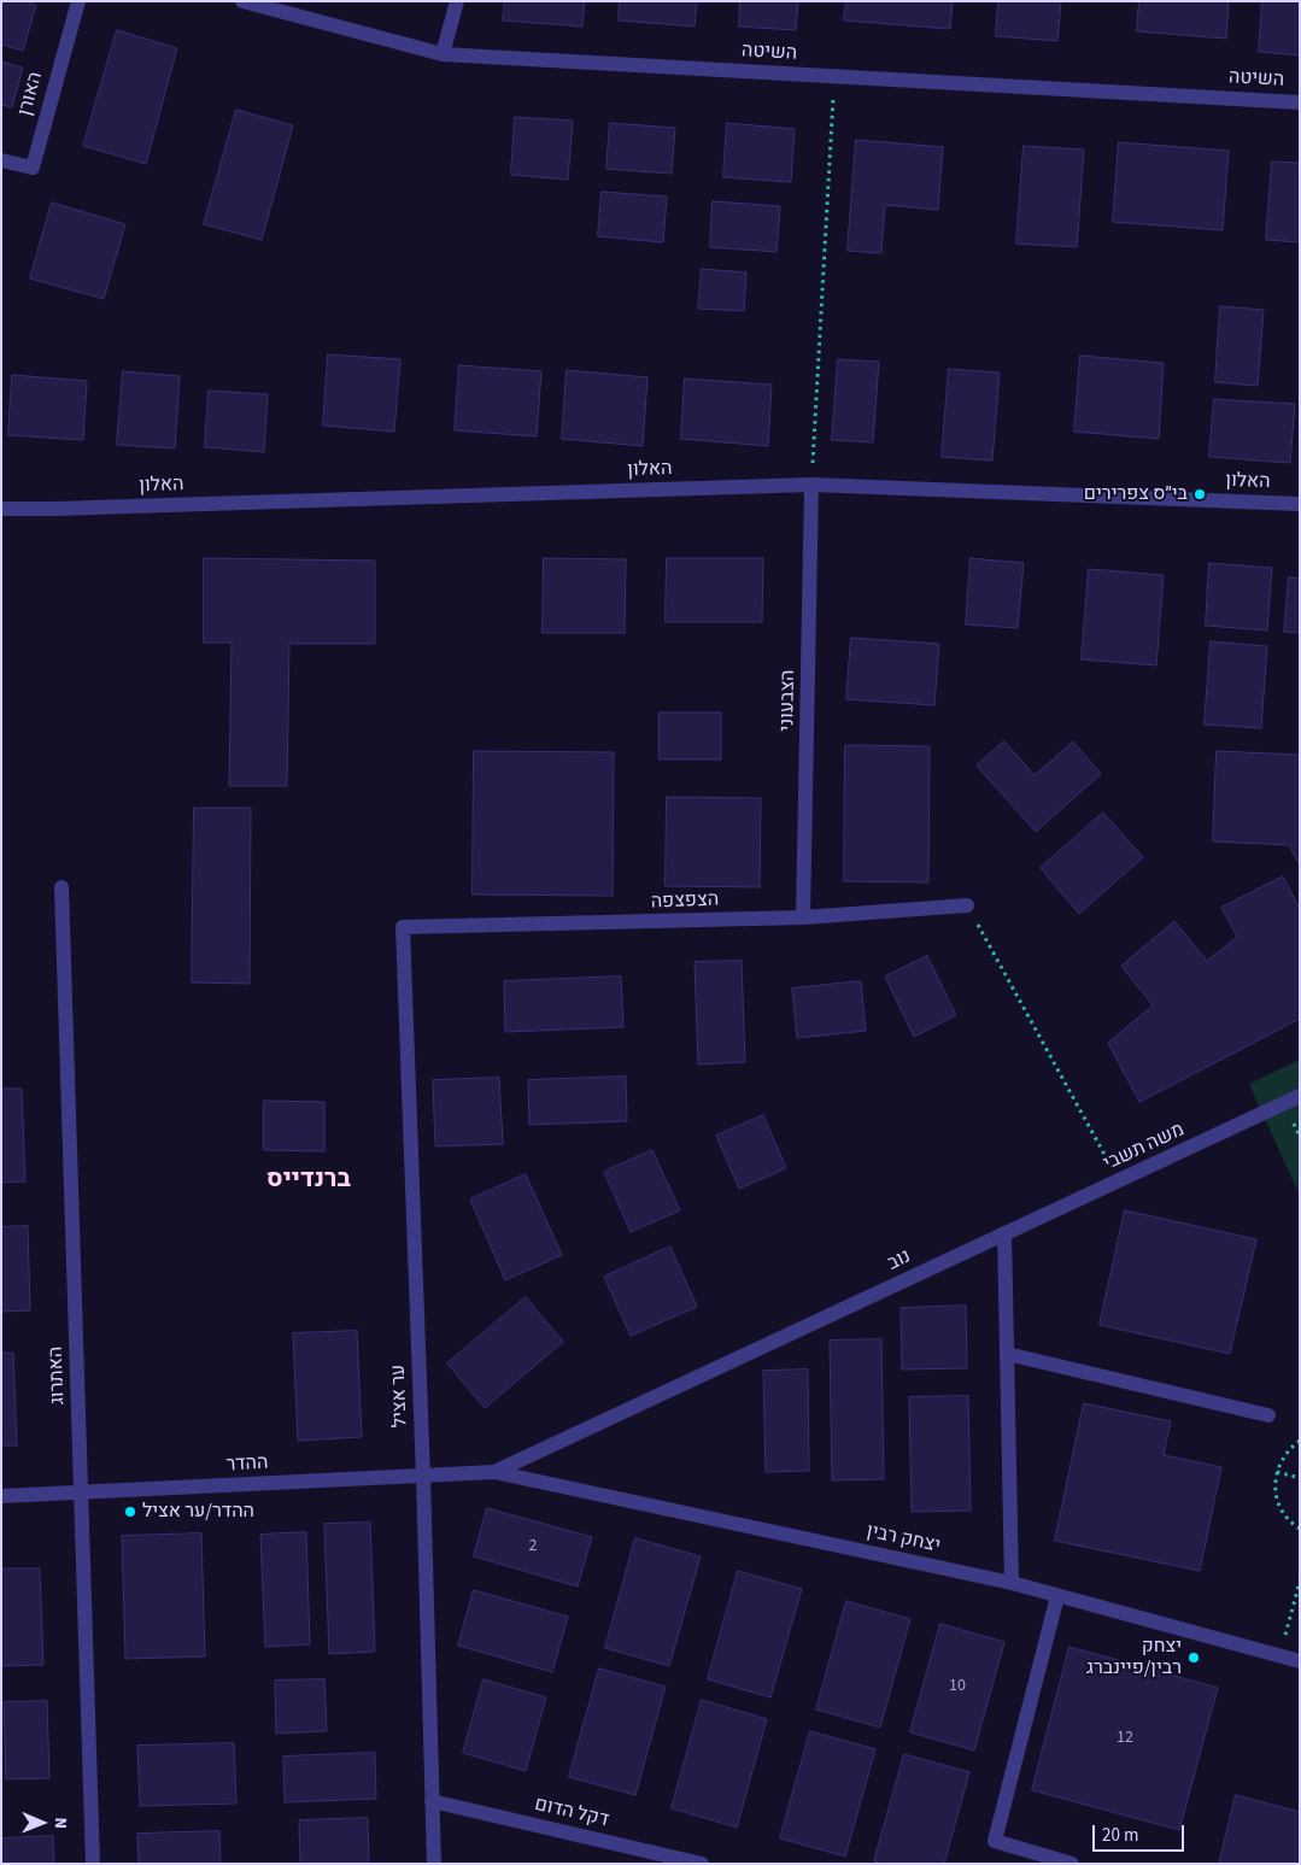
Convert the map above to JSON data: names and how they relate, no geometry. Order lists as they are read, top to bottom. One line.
{"streets":{"street":["השיטה","האורן","האלון","הצבעוני","הצפצפה","משה תשבי","נוב","האתרוג","ער אציל","ההדר","יצחק רבין","דקל הדום"]},"crossings":[["האלון","הצבעוני"],["הצבעוני","הצפצפה"],["הצפצפה","ער אציל"],["משה תשבי","נוב"],["נוב","ההדר"],["נוב","יצחק רבין"],["האתרוג","ההדר"],["ער אציל","ההדר"],["ער אציל","דקל הדום"],["ההדר","יצחק רבין"]],"districts":["ברנדייס"],"places":["בי״ס צפרירים","ההדר/ער אציל","יצחק רבין/פיינברג"],"house_numbers":["2","10","12"],"scale_bar":"20 m","north":"right"}
